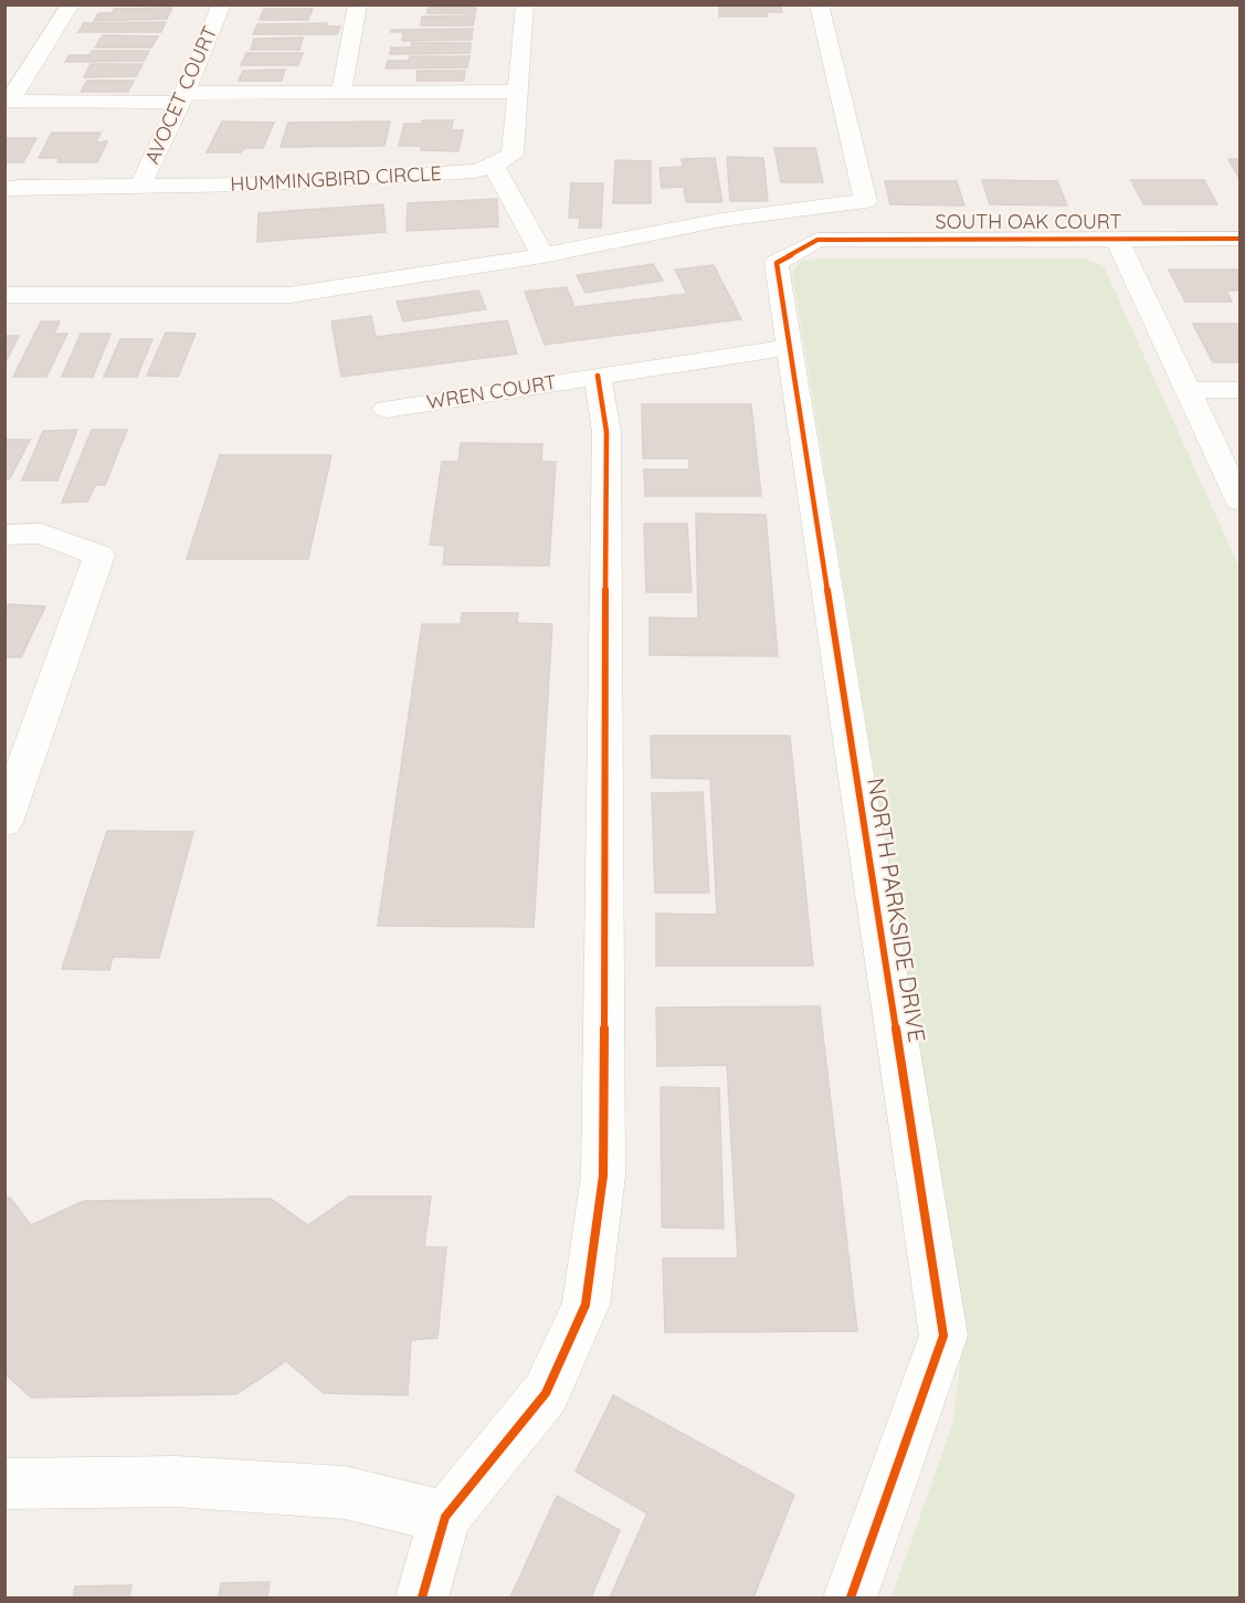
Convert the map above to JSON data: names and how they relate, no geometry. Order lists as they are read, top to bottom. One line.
{"streets":{"street":["AVOCET COURT","HUMMINGBIRD CIRCLE","SOUTH OAK COURT","WREN COURT","NORTH PARKSIDE DRIVE"]},"crossings":[["AVOCET COURT","HUMMINGBIRD CIRCLE"],["SOUTH OAK COURT","NORTH PARKSIDE DRIVE"],["WREN COURT","NORTH PARKSIDE DRIVE"]]}
